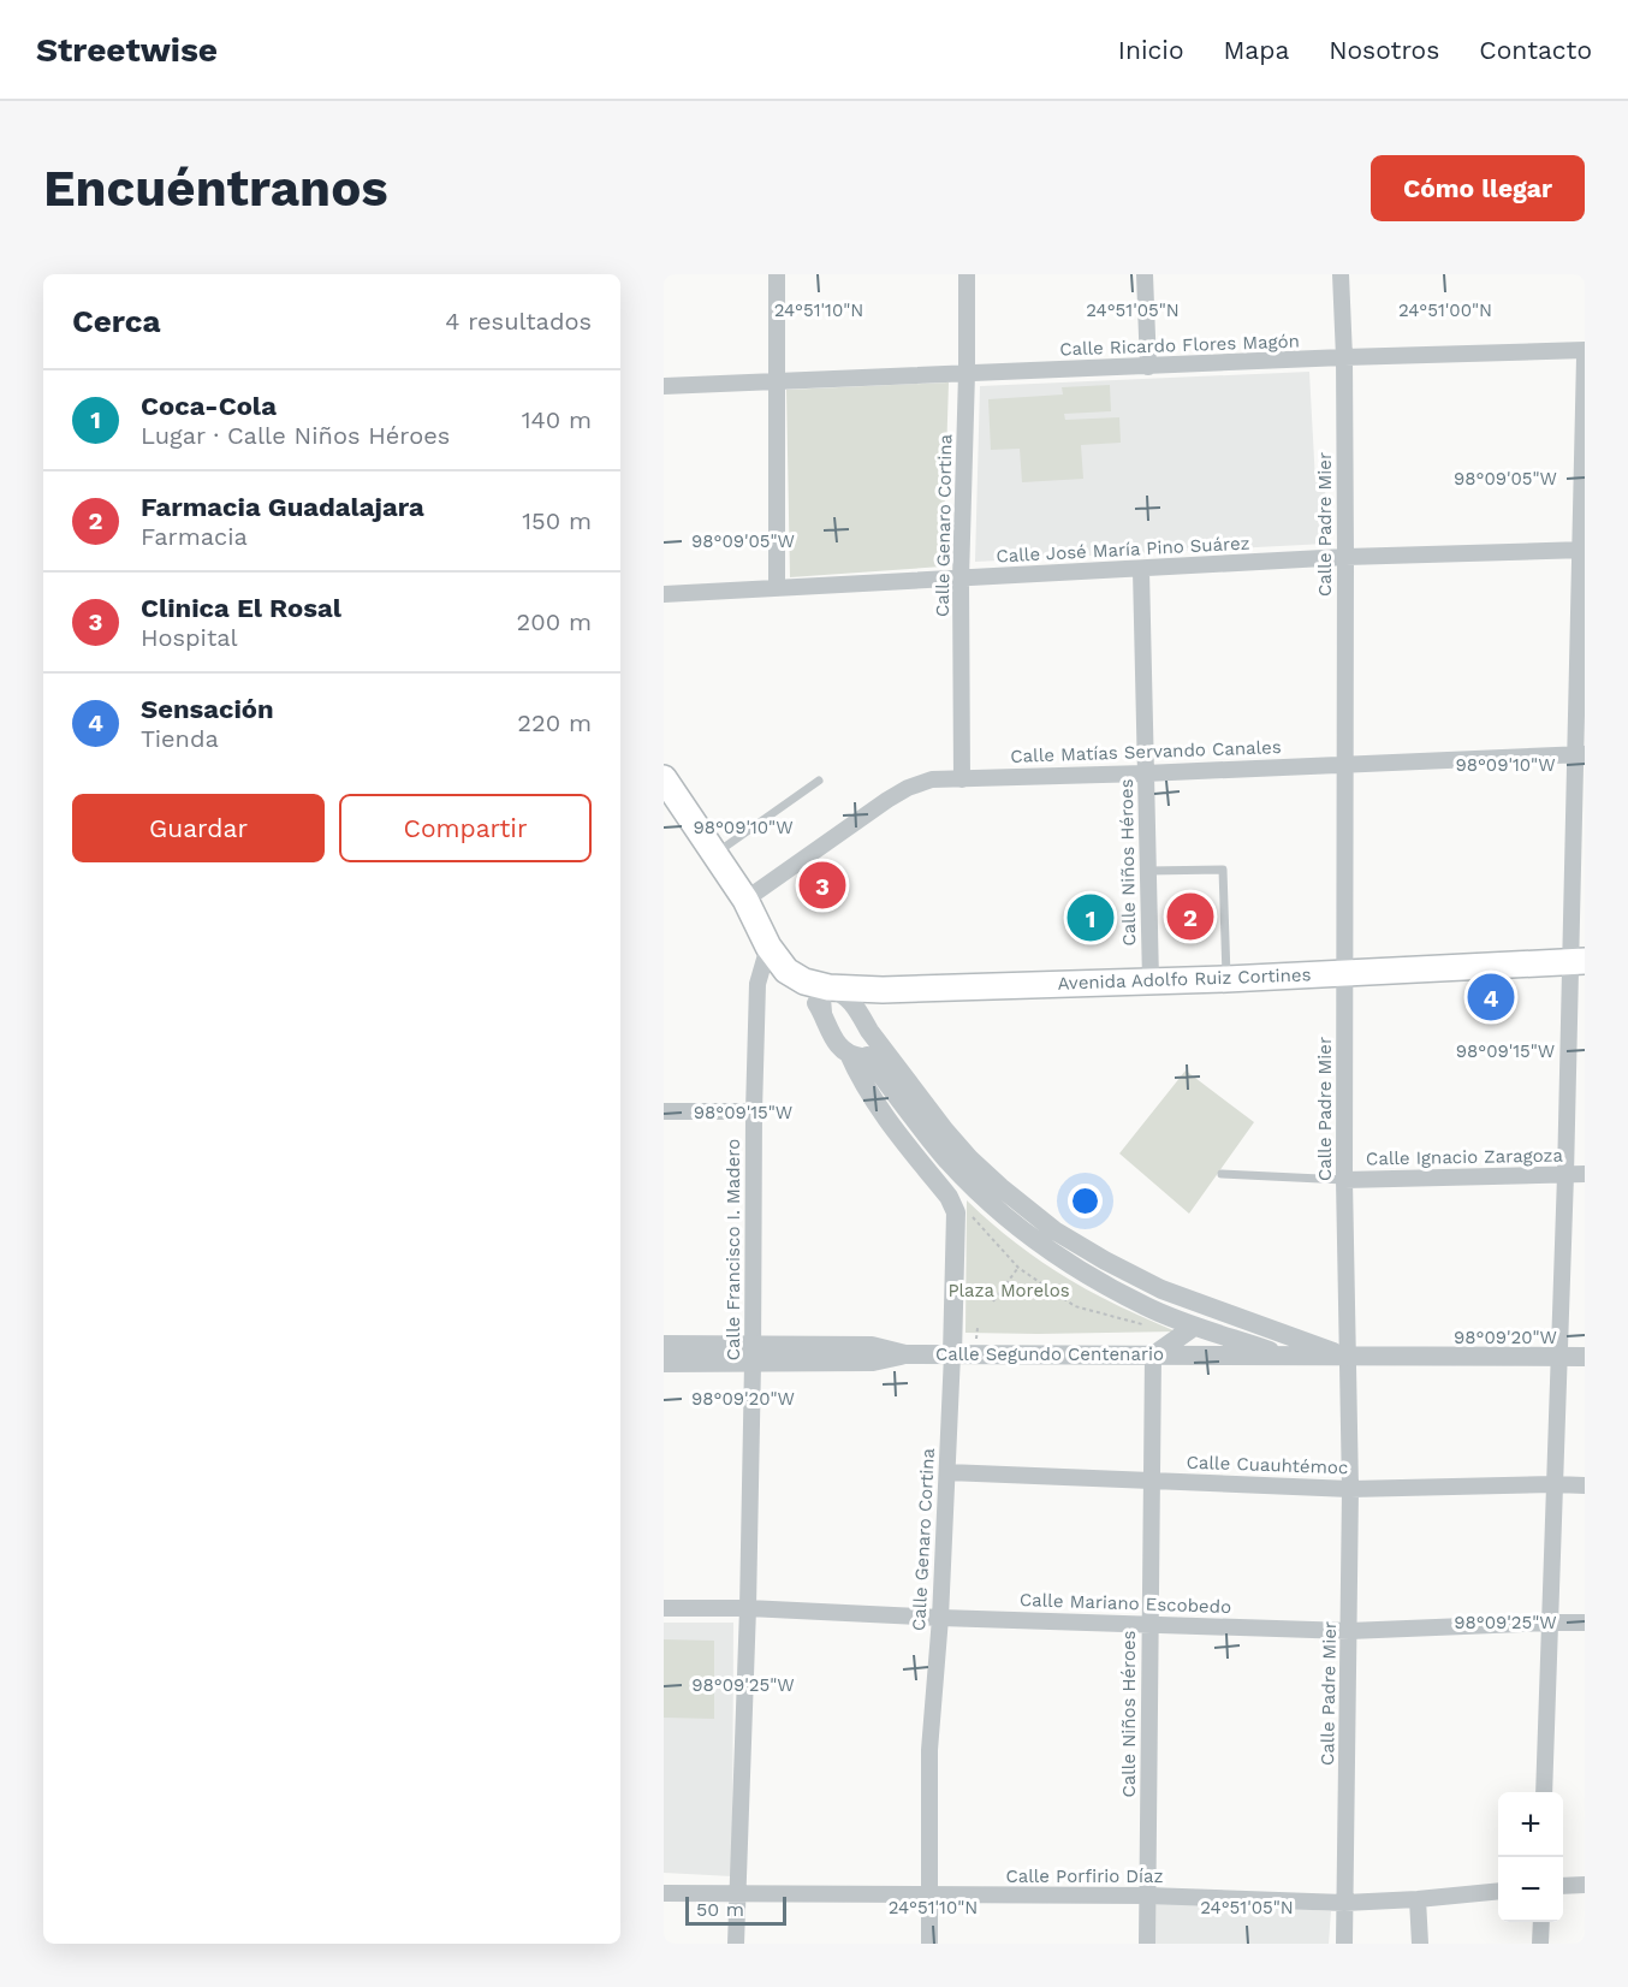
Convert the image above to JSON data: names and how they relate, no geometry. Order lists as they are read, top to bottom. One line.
{"streets":{"main road":["Avenida Adolfo Ruiz Cortines"],"street":["Calle Ricardo Flores Magón","Calle Padre Mier","Calle Genaro Cortina","Calle José María Pino Suárez","Calle Matías Servando Canales","Calle Niños Héroes","Calle Ignacio Zaragoza","Calle Francisco I. Madero","Calle Segundo Centenario","Calle Cuauhtémoc","Calle Mariano Escobedo","Calle Porfirio Díaz"]},"crossings":[["Calle Ricardo Flores Magón","Calle Padre Mier"],["Calle Ricardo Flores Magón","Calle Genaro Cortina"],["Calle Padre Mier","Calle José María Pino Suárez"],["Calle Padre Mier","Calle Matías Servando Canales"],["Calle Padre Mier","Avenida Adolfo Ruiz Cortines"],["Calle Padre Mier","Calle Ignacio Zaragoza"],["Calle Padre Mier","Calle Segundo Centenario"],["Calle Padre Mier","Calle Cuauhtémoc"],["Calle Padre Mier","Calle Mariano Escobedo"],["Calle Padre Mier","Calle Porfirio Díaz"],["Calle Genaro Cortina","Calle José María Pino Suárez"],["Calle Genaro Cortina","Calle Matías Servando Canales"],["Calle Genaro Cortina","Calle Segundo Centenario"],["Calle Genaro Cortina","Calle Cuauhtémoc"],["Calle Genaro Cortina","Calle Mariano Escobedo"],["Calle Genaro Cortina","Calle Porfirio Díaz"],["Calle José María Pino Suárez","Calle Niños Héroes"],["Calle Matías Servando Canales","Calle Niños Héroes"],["Calle Niños Héroes","Avenida Adolfo Ruiz Cortines"],["Calle Niños Héroes","Calle Segundo Centenario"],["Calle Niños Héroes","Calle Cuauhtémoc"],["Calle Niños Héroes","Calle Mariano Escobedo"],["Calle Niños Héroes","Calle Porfirio Díaz"],["Calle Francisco I. Madero","Calle Segundo Centenario"],["Calle Francisco I. Madero","Calle Mariano Escobedo"],["Calle Francisco I. Madero","Calle Porfirio Díaz"]],"parks":["Plaza Morelos"],"scale_bar":"50 m","page":{"header":"Streetwise","nav":["Inicio","Mapa","Nosotros","Contacto"],"buttons":["Cómo llegar",["Guardar","Compartir"]],"title":"Encuéntranos","heading":["Cerca","4 resultados"],"list":[{"mark":"1","name":"Coca-Cola","note":"Lugar · Calle Niños Héroes","value":"140 m"},{"mark":"2","name":"Farmacia Guadalajara","note":"Farmacia","value":"150 m"},{"mark":"3","name":"Clinica El Rosal","note":"Hospital","value":"200 m"},{"mark":"4","name":"Sensación","note":"Tienda","value":"220 m"}],"pins":["3","2","1","4"],"map_buttons":["+","−"],"scale":"50 m"},"coordinates":["24°51'10\"N","24°51'05\"N","24°51'00\"N","98°09'05\"W","98°09'10\"W","98°09'15\"W","98°09'20\"W","98°09'25\"W"]}
